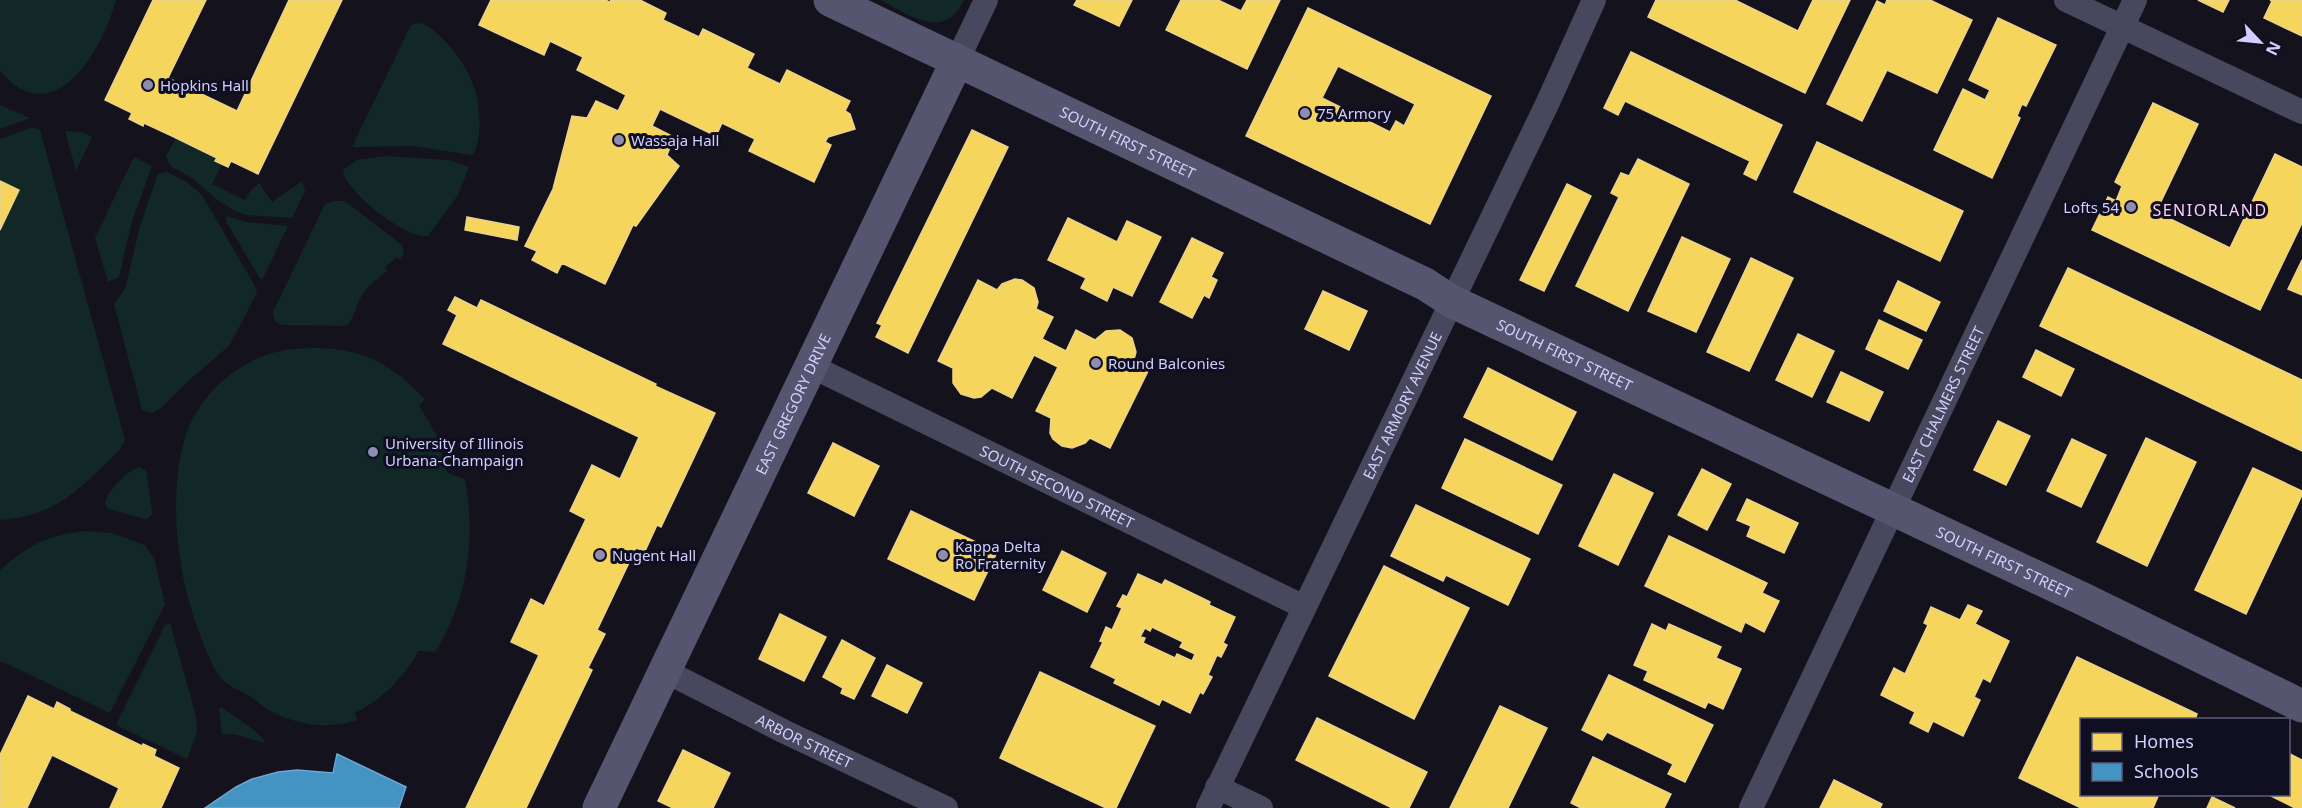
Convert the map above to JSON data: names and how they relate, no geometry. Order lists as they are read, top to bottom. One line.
{"streets":{"street":["SOUTH FIRST STREET","EAST GREGORY DRIVE","EAST ARMORY AVENUE","EAST CHALMERS STREET","SOUTH SECOND STREET","ARBOR STREET"]},"crossings":[["SOUTH FIRST STREET","EAST GREGORY DRIVE"],["SOUTH FIRST STREET","EAST ARMORY AVENUE"],["SOUTH FIRST STREET","EAST CHALMERS STREET"],["EAST GREGORY DRIVE","SOUTH SECOND STREET"],["EAST GREGORY DRIVE","ARBOR STREET"],["EAST ARMORY AVENUE","SOUTH SECOND STREET"]],"districts":["SENIORLAND"],"places":["Hopkins Hall","75 Armory","Wassaja Hall","Lofts 54","Round Balconies","University of Illinois Urbana-Champaign","Nugent Hall","Kappa Delta Ro Fraternity"],"legend":["Homes","Schools"],"north":"bottom right"}
